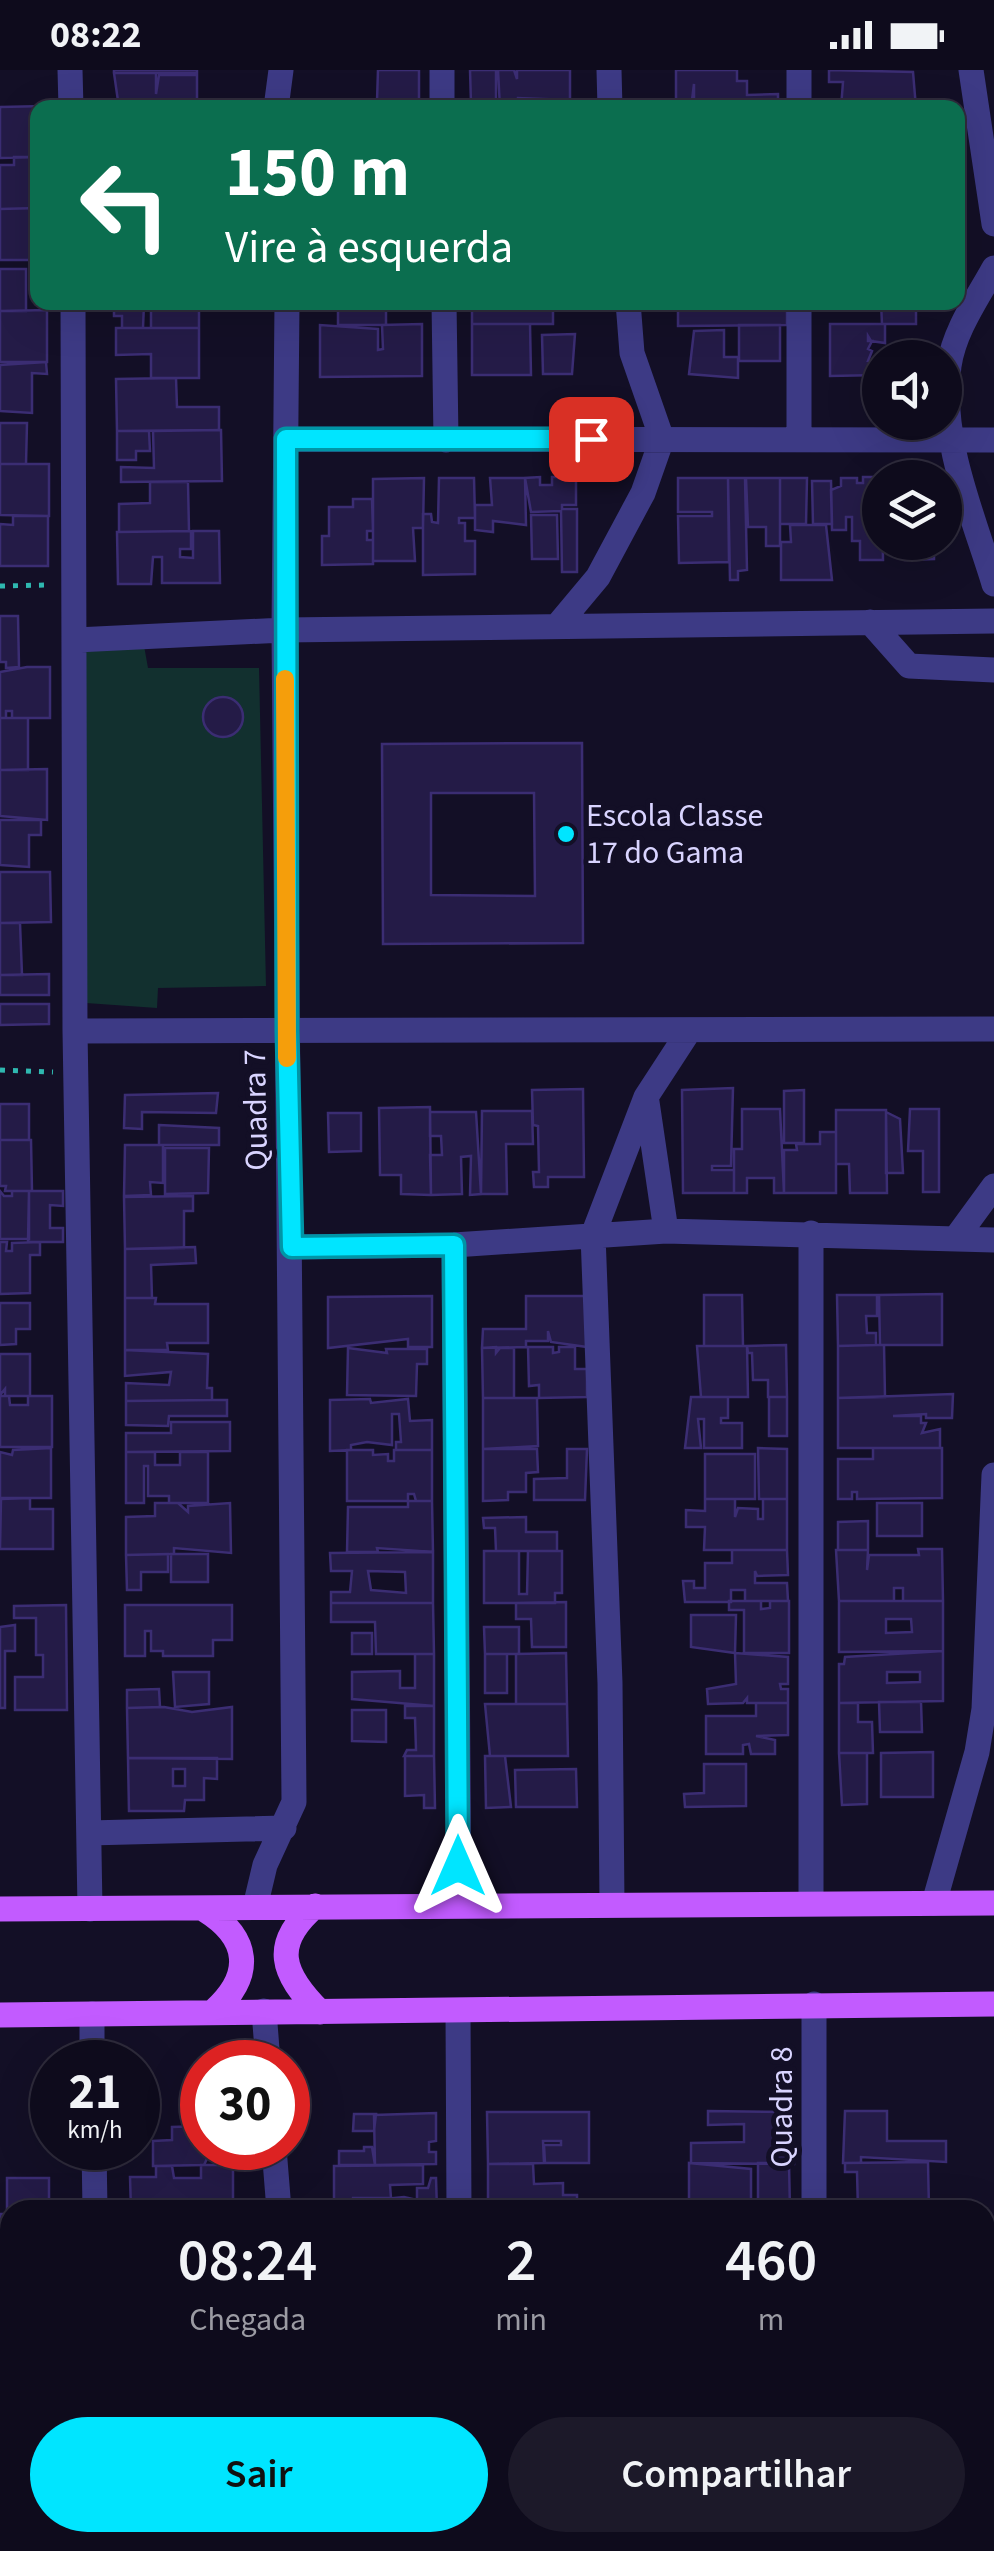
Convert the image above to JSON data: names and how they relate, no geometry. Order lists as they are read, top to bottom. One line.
{"streets":{"street":["Quadra 7","Quadra 8"]},"places":["Escola Classe 17 do Gama"],"page":{"status":"08:22","turn":["150 m","Vire à esquerda"],"speed":"21 km/h","limit":"30","eta":["08:24","Chegada","2","min","460","m"],"buttons":["Sair","Compartilhar"]}}
